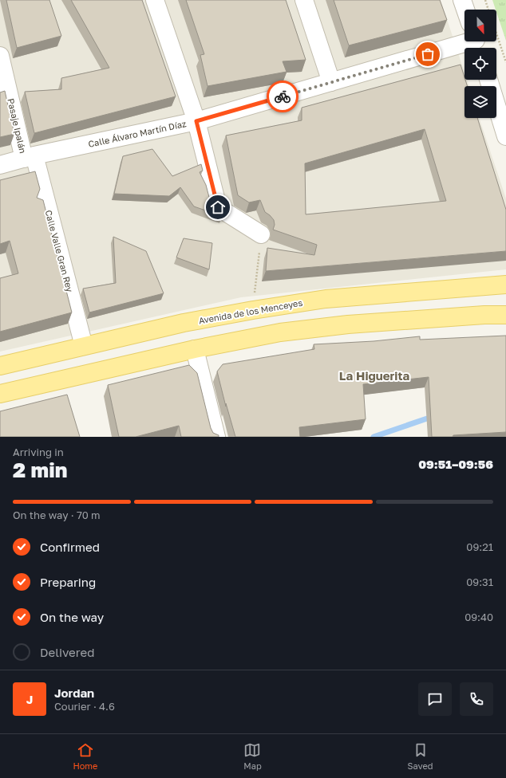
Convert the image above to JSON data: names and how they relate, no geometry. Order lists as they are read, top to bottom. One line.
{"streets":{"main road":["Avenida de los Menceyes"],"street":["Pasaje Ipalán","Calle Álvaro Martín Díaz","Calle Valle Gran Rey"]},"crossings":[["Pasaje Ipalán","Calle Álvaro Martín Díaz"],["Pasaje Ipalán","Calle Valle Gran Rey"],["Calle Álvaro Martín Díaz","Calle Valle Gran Rey"],["Calle Valle Gran Rey","Avenida de los Menceyes"]],"districts":["La Higuerita"],"north":"bottom","page":{"heading":["2 min","Arriving in","09:51–09:56"],"panel":["Jordan","Courier · 4.6"],"bar":"On the way · 70 m","list":[["Confirmed","09:21"],["Preparing","09:31"],["On the way","09:40"],"Delivered"],"round":"J","tabs":["Home","Map","Saved"]}}
